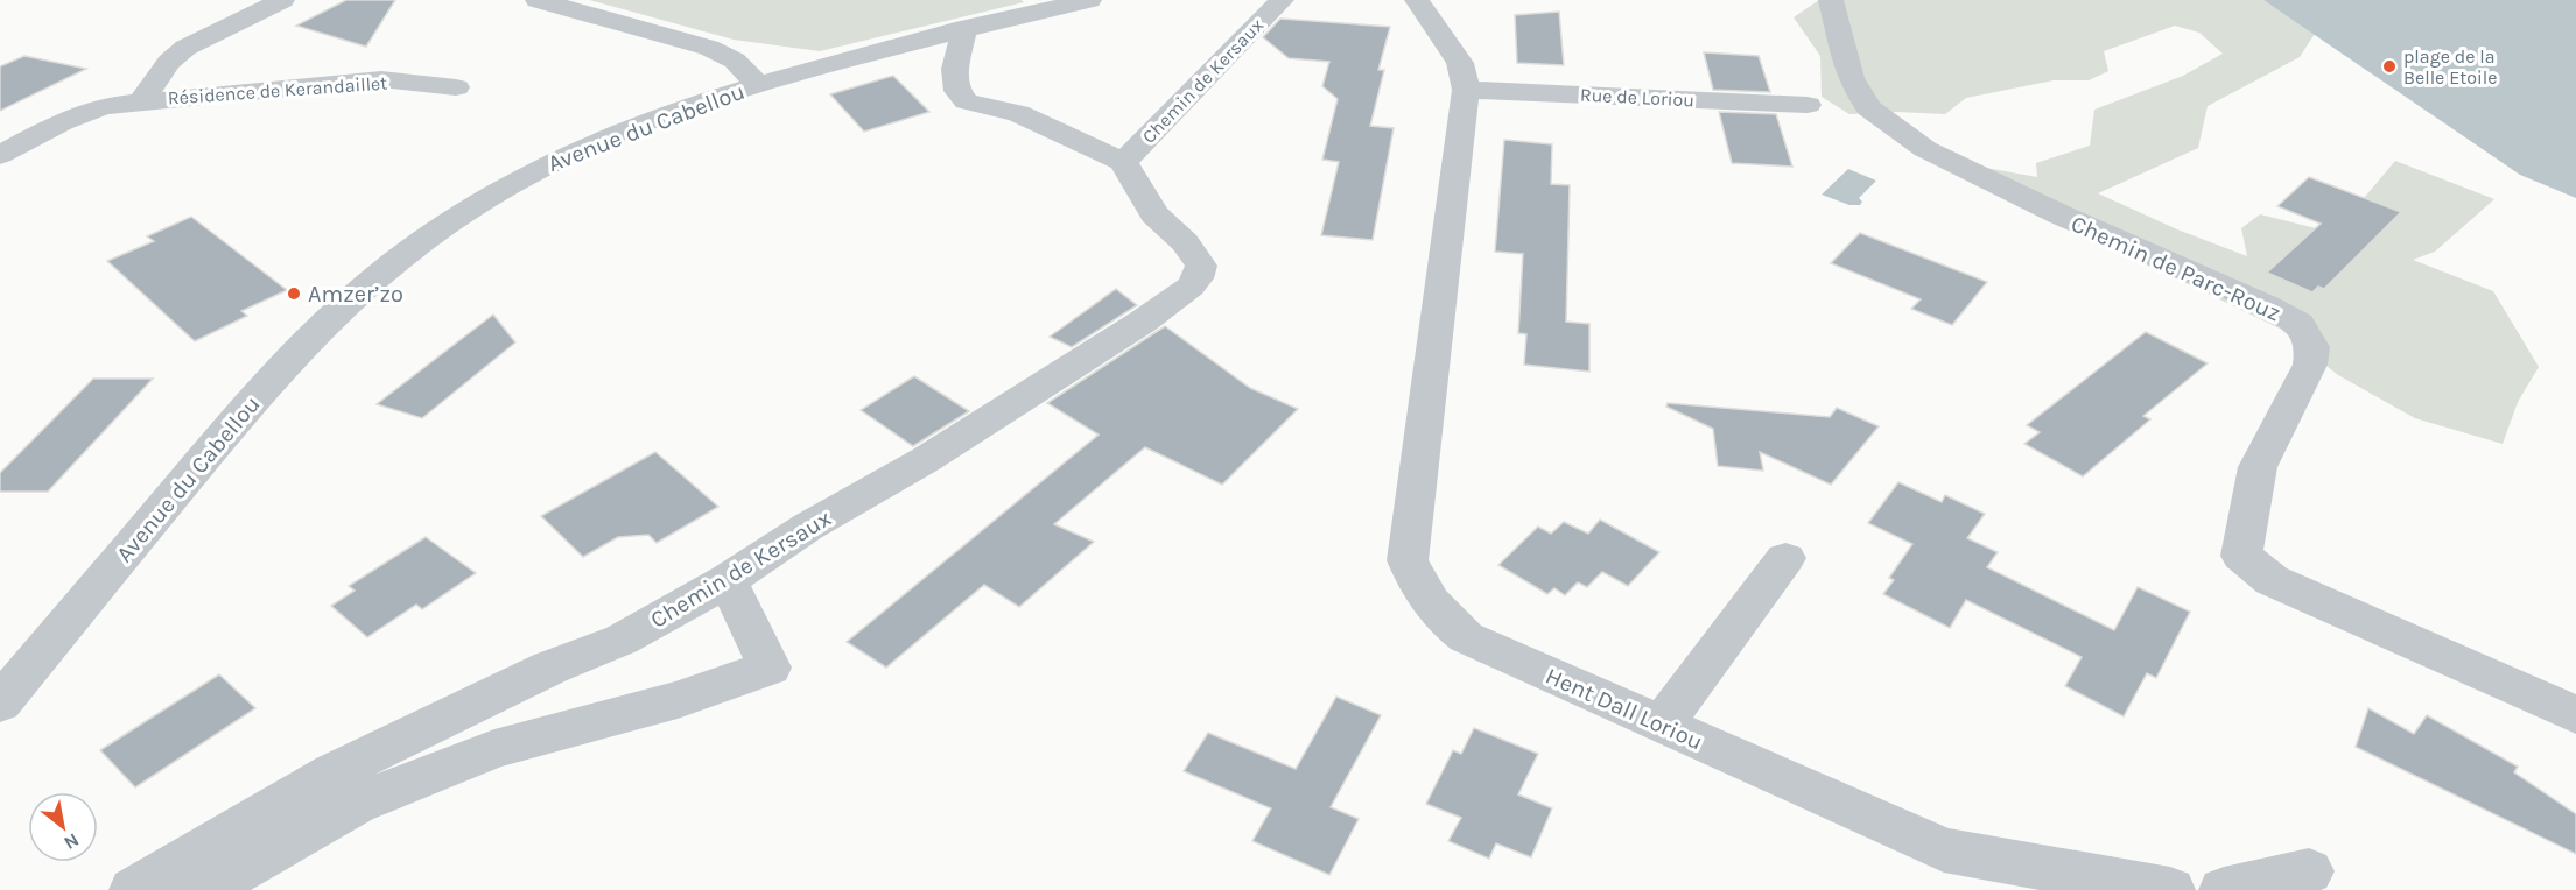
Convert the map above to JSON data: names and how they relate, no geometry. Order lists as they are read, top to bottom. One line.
{"streets":{"street":["Chemin de Kersaux","Résidence de Kerandaillet","Rue de Loriou","Avenue du Cabellou","Chemin de Parc-Rouz","Hent Dall Loriou"]},"crossings":[["Chemin de Kersaux","Avenue du Cabellou"],["Rue de Loriou","Hent Dall Loriou"]],"places":["plage de la Belle Etoile","Amzer’zo"],"north":"bottom right"}
